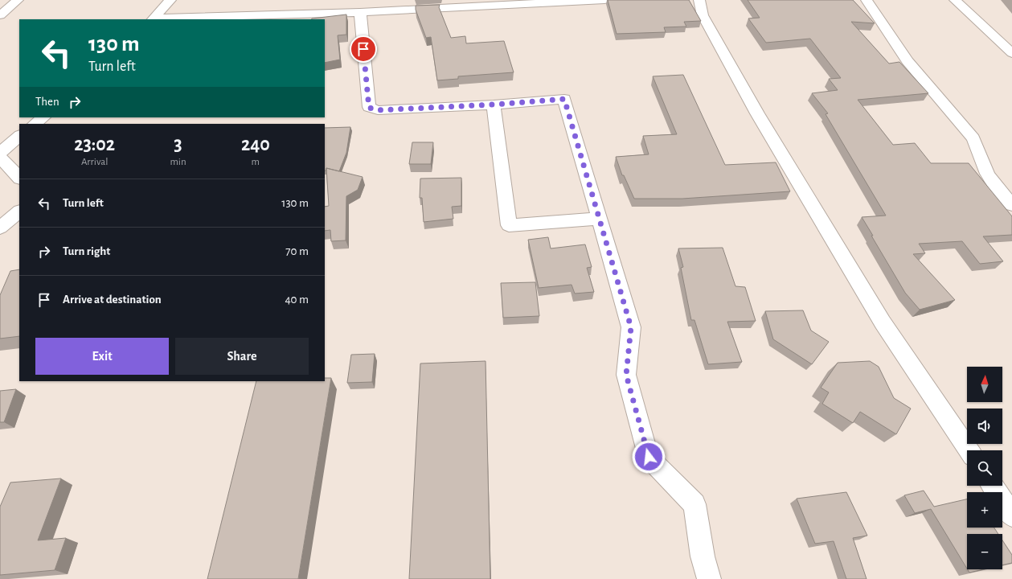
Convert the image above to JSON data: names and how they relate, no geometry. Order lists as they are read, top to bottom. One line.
{"north":"top","page":{"turn":["130 m","Turn left"],"then":"Then","eta":["23:02","Arrival","3","min","240","m"],"list":[{"name":"Turn left","value":"130 m"},{"name":"Turn right","value":"70 m"},{"name":"Arrive at destination","value":"40 m"}],"buttons":["Exit","Share"],"map_buttons":["+","−"]}}
